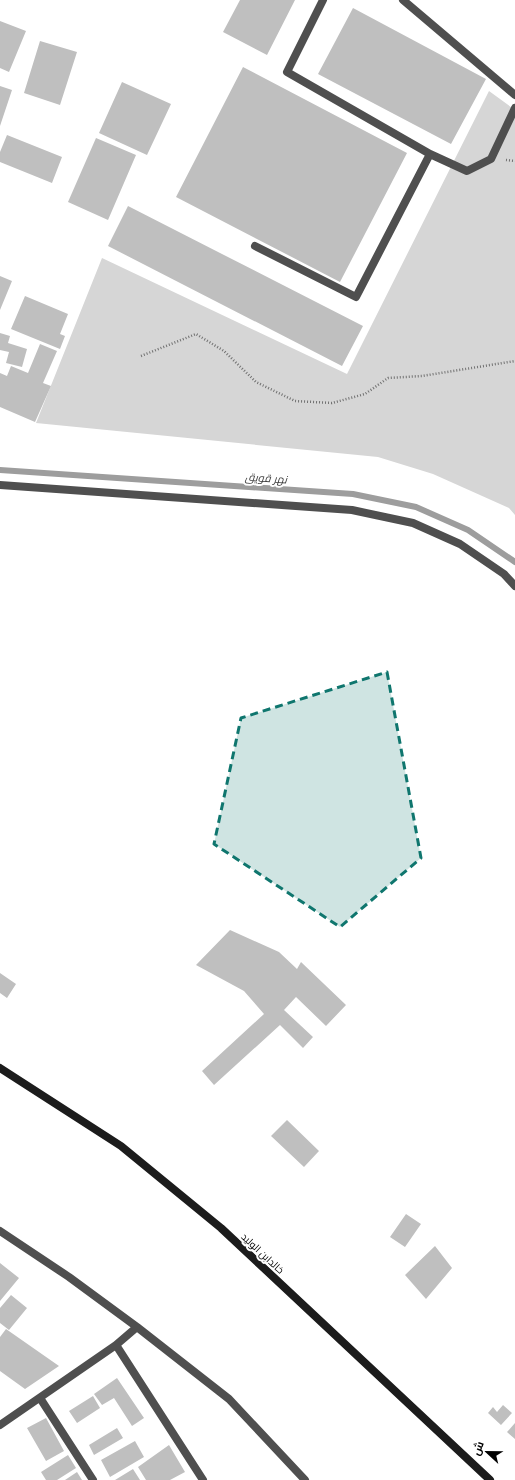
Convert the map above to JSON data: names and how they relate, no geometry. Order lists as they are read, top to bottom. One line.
{"streets":{"main road":["خالدابن الوليد"]},"water":["نهر قويق"],"north":"left"}
